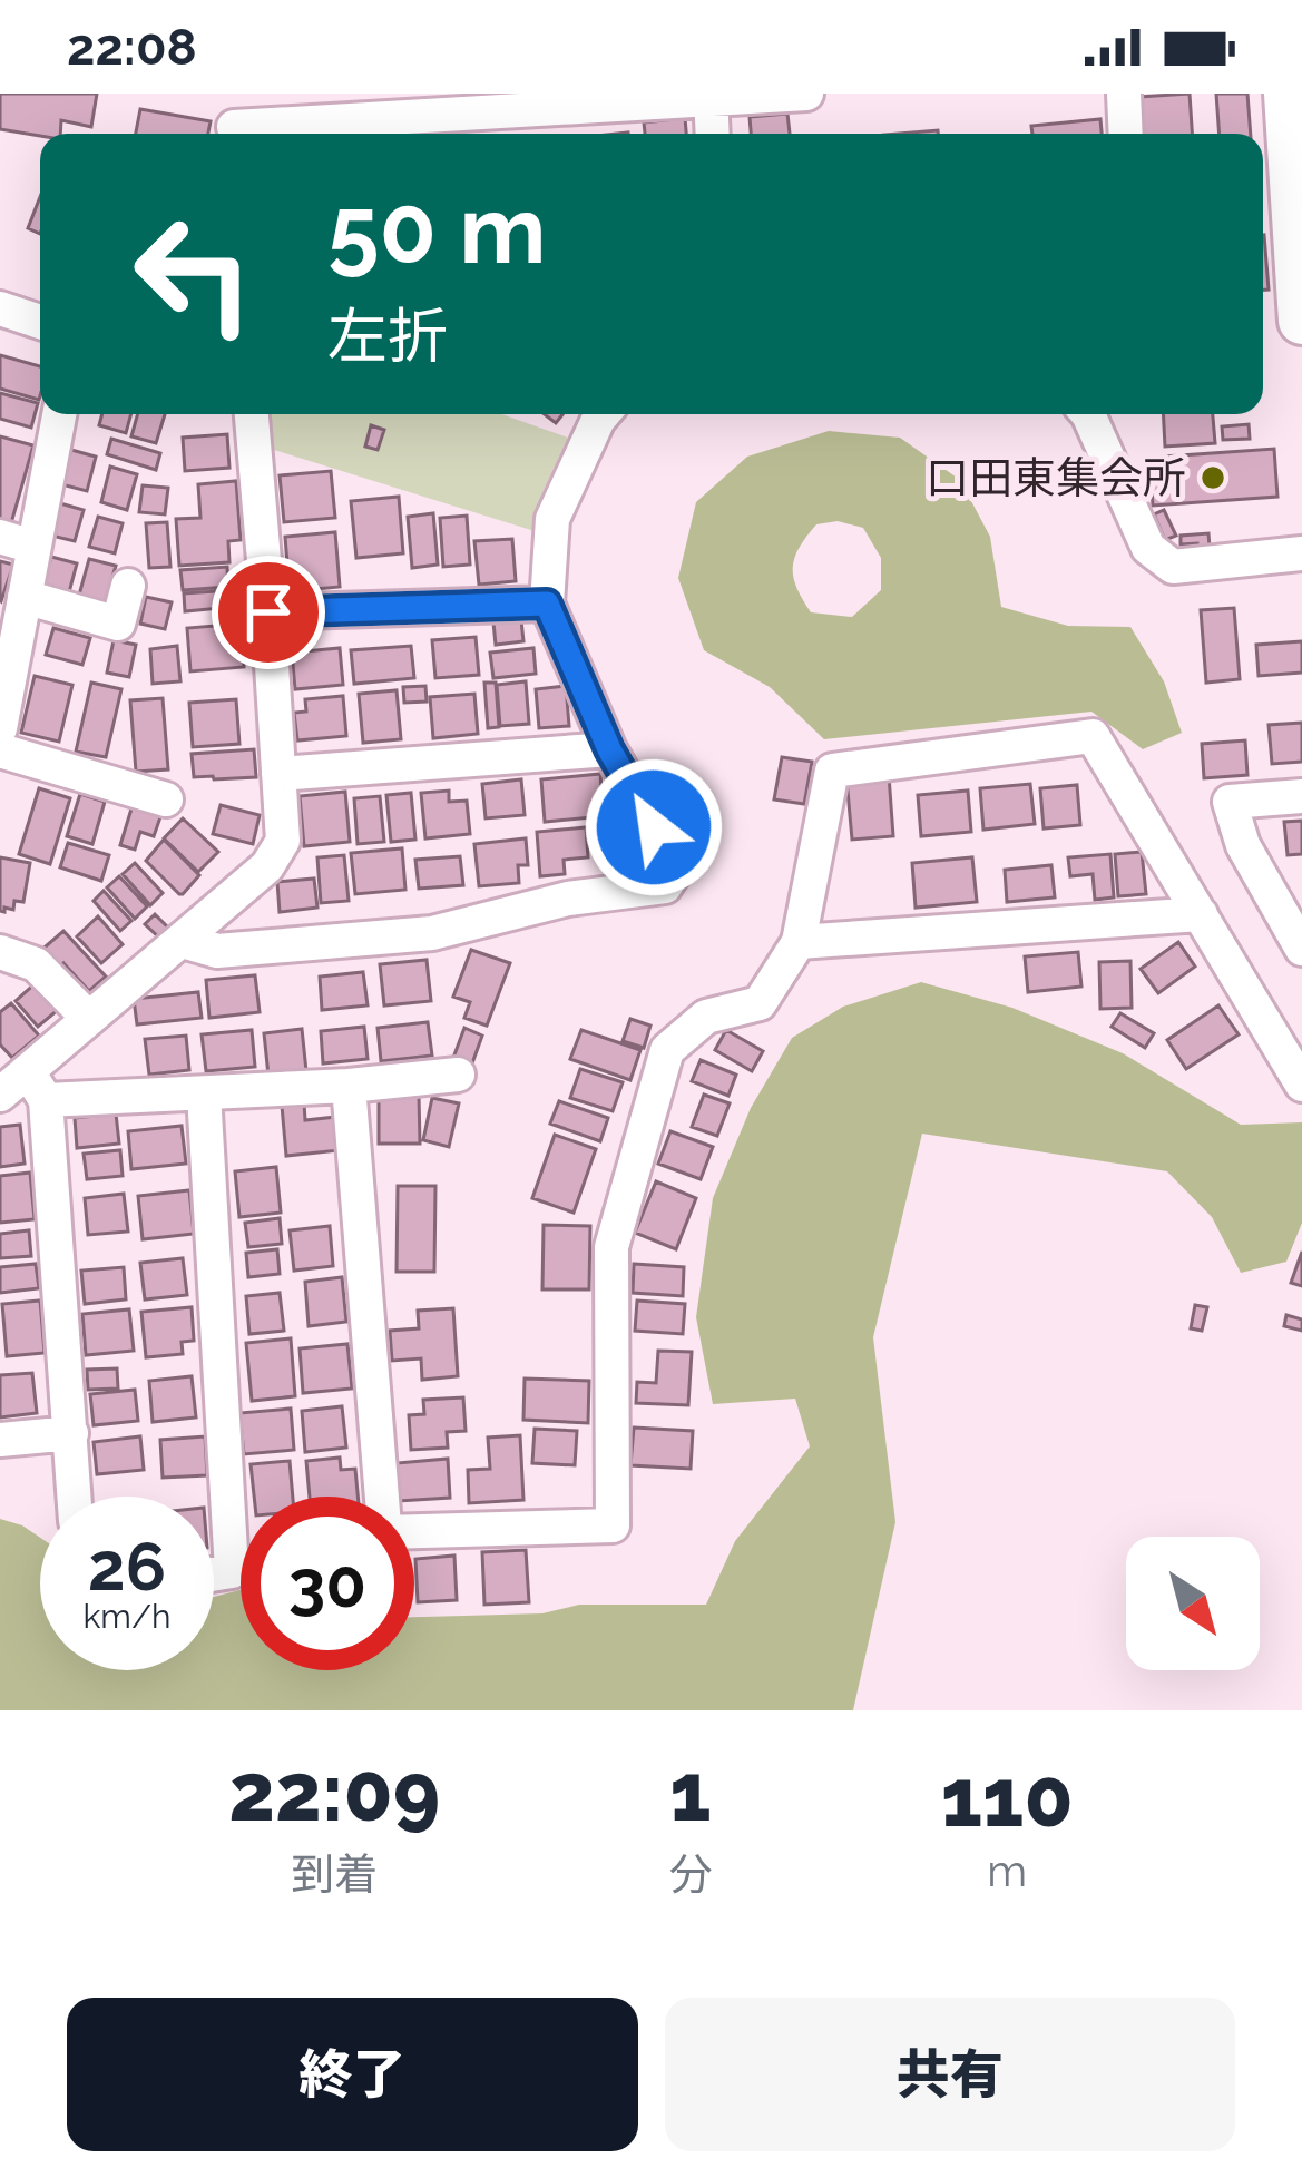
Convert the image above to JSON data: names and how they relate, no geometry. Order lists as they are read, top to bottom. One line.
{"places":["口田東集会所"],"north":"bottom right","page":{"status":"22:08","turn":["50 m","左折"],"speed":"26 km/h","limit":"30","eta":["22:09","到着","1","分","110","m"],"buttons":["終了","共有"]}}
